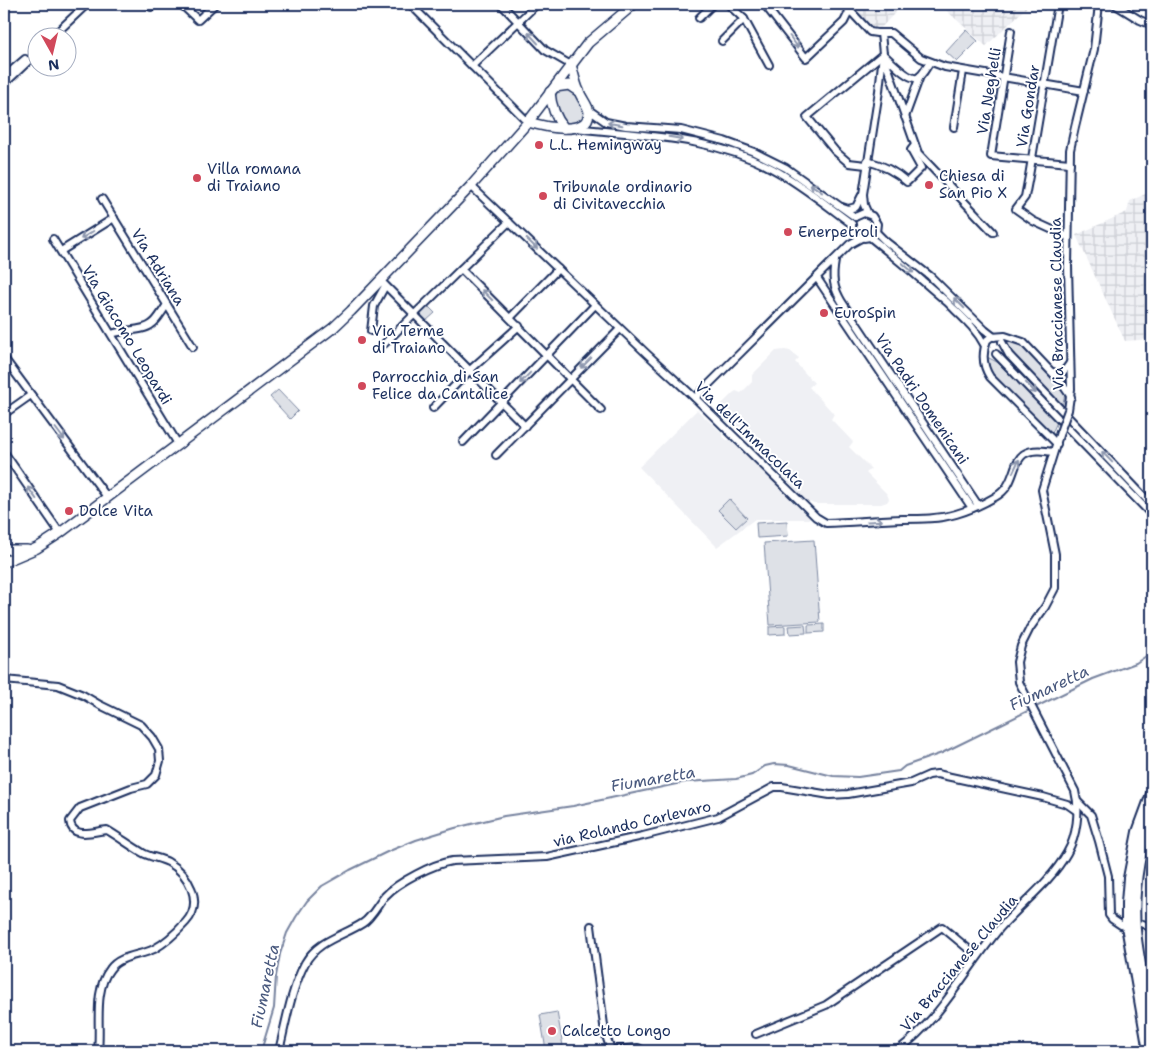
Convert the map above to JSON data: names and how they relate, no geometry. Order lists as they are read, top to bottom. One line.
{"streets":{"street":["Via Neghelli","Via Gondar","Via Adriana","Via Braccianese Claudia","Via Giacomo Leopardi","Via Padri Domenicani","Via dell'Immacolata","via Rolando Carlevaro"]},"crossings":[["Via Neghelli","Via Gondar"],["Via Gondar","Via Braccianese Claudia"],["Via Braccianese Claudia","Via dell'Immacolata"],["Via Braccianese Claudia","via Rolando Carlevaro"],["Via Padri Domenicani","Via dell'Immacolata"]],"one_way":["Via dell'Immacolata"],"water":["Fiumaretta"],"places":["L.L. Hemingway","Villa romana di Traiano","Chiesa di San Pio X","Tribunale ordinario di Civitavecchia","Enerpetroli","EuroSpin","Via Terme di Traiano","Parrocchia di San Felice da Cantalice","Dolce Vita","Calcetto Longo"],"north":"bottom"}
